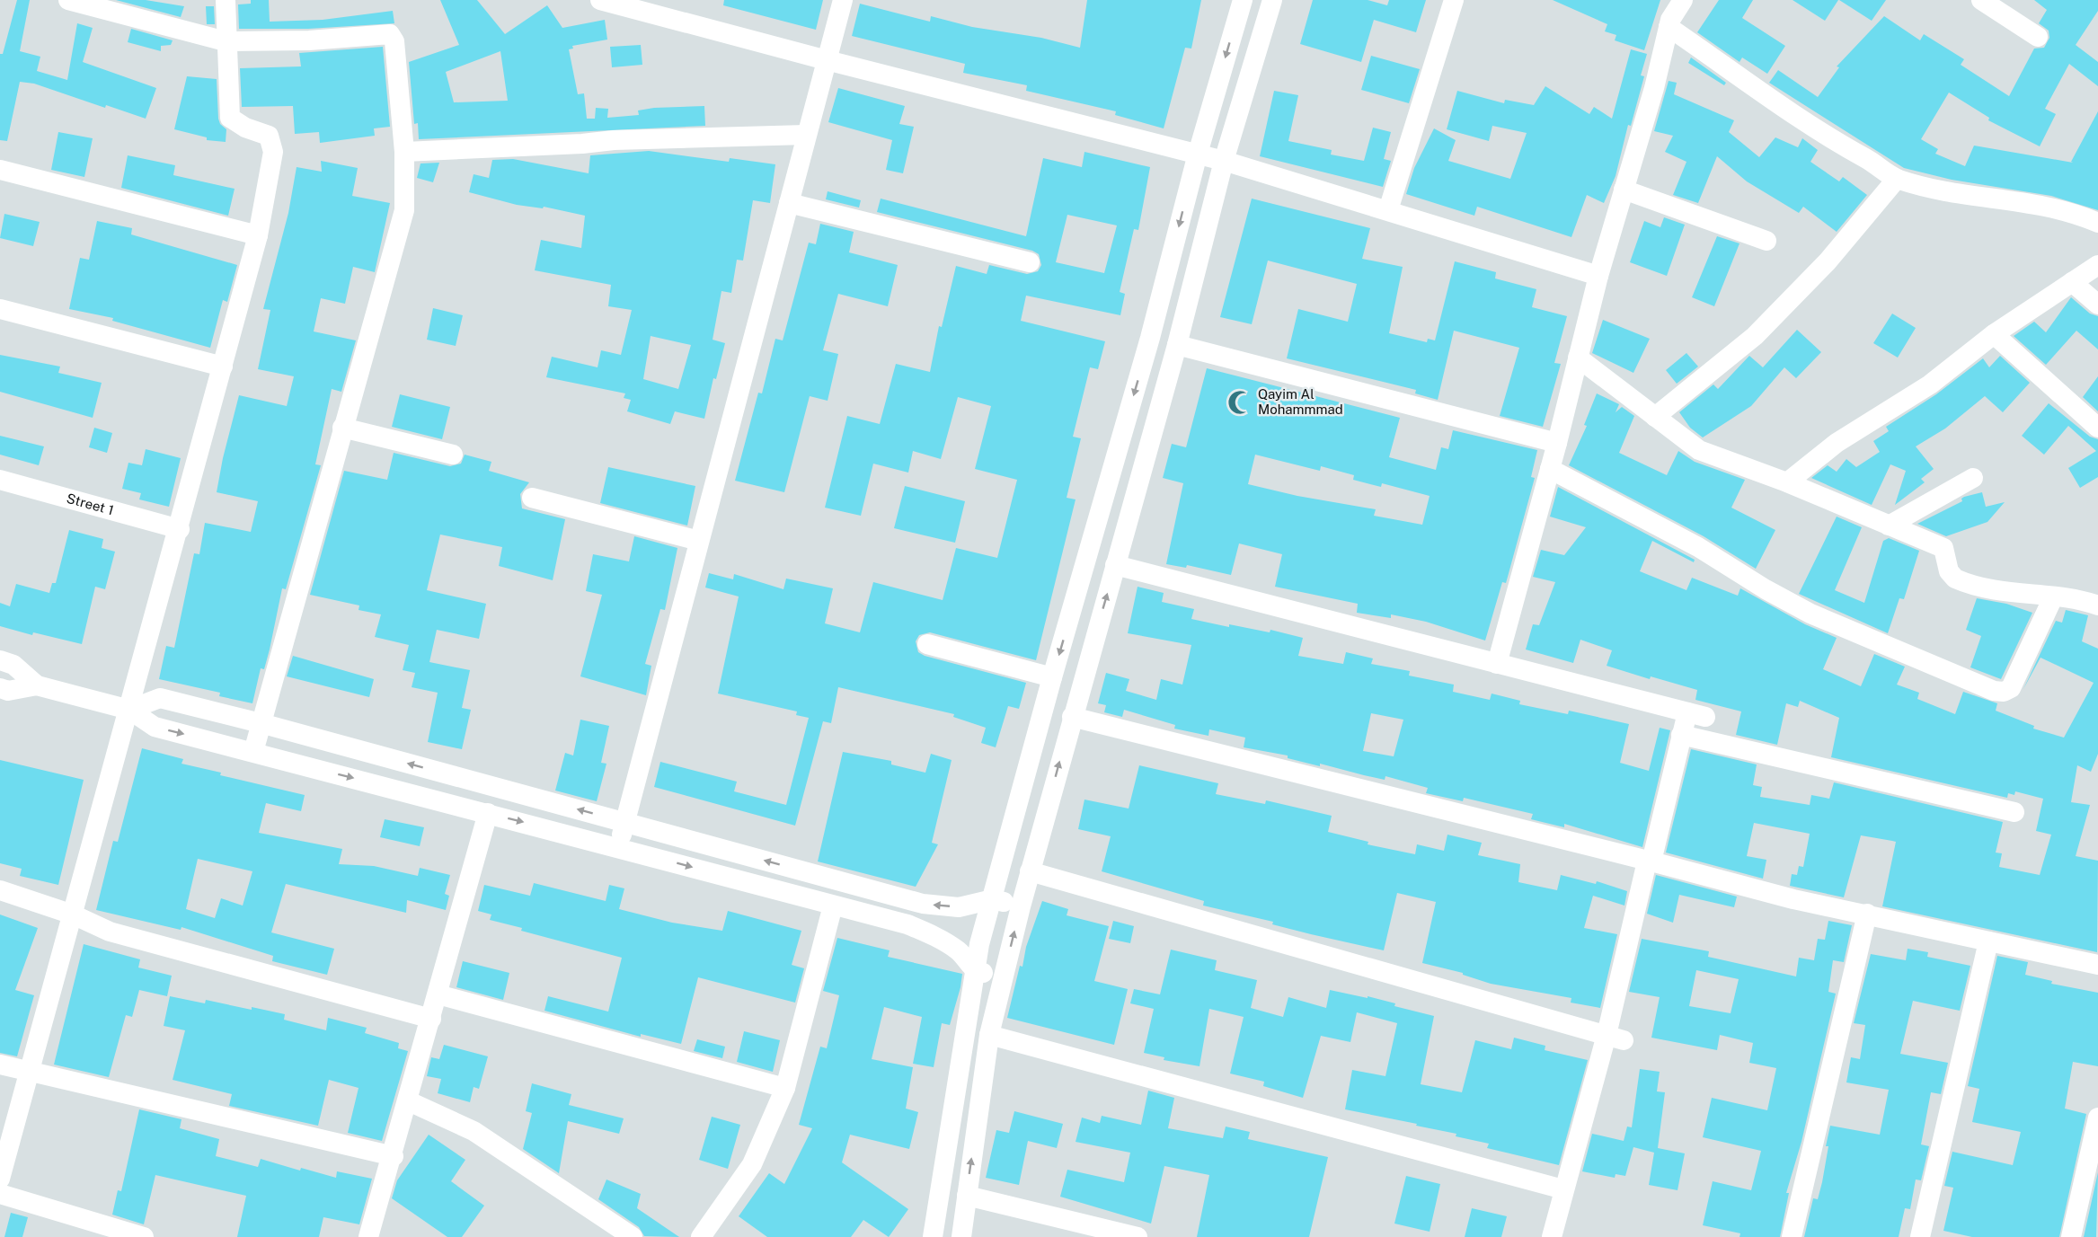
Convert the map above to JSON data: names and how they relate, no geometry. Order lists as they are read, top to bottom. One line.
{"streets":{"street":["Street 1"]},"places":{"mosque":["Qayim Al Mohammmad"]}}
